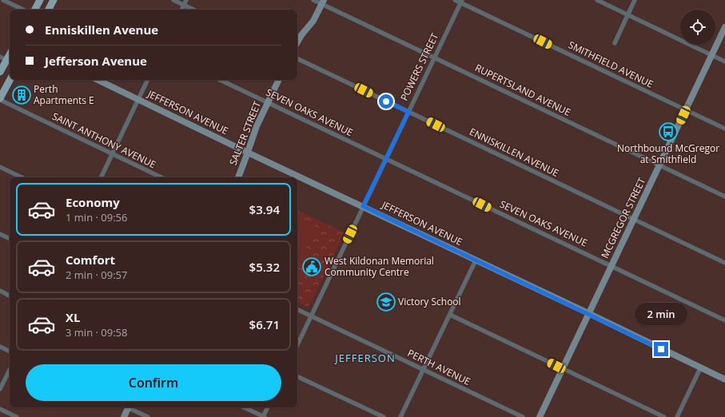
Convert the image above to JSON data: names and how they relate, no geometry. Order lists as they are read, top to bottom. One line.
{"streets":{"street":["SMITHFIELD AVENUE","POWERS STREET","RUPERTSLAND AVENUE","JEFFERSON AVENUE","SEVEN OAKS AVENUE","SALTER STREET","SAINT ANTHONY AVENUE","ENNISKILLEN AVENUE","MCGREGOR STREET","PERTH AVENUE"]},"crossings":[["SMITHFIELD AVENUE","POWERS STREET"],["SMITHFIELD AVENUE","MCGREGOR STREET"],["POWERS STREET","RUPERTSLAND AVENUE"],["POWERS STREET","JEFFERSON AVENUE"],["POWERS STREET","SEVEN OAKS AVENUE"],["POWERS STREET","ENNISKILLEN AVENUE"],["POWERS STREET","PERTH AVENUE"],["RUPERTSLAND AVENUE","MCGREGOR STREET"],["JEFFERSON AVENUE","SALTER STREET"],["JEFFERSON AVENUE","MCGREGOR STREET"],["SEVEN OAKS AVENUE","SALTER STREET"],["SEVEN OAKS AVENUE","MCGREGOR STREET"],["ENNISKILLEN AVENUE","MCGREGOR STREET"]],"districts":["JEFFERSON"],"places":{"building":["Perth Apartments E"],"bus stop":["Northbound McGregor at Smithfield"],"public building":["West Kildonan Memorial Community Centre"],"school or university":["Victory School"]},"page":{"banner":["Enniskillen Avenue","Jefferson Avenue"],"list":[{"name":"Economy","note":"1 min · 09:56","value":"$3.94"},{"name":"Comfort","note":"2 min · 09:57","value":"$5.32"},{"name":"XL","note":"3 min · 09:58","value":"$6.71"}],"bubble":"2 min","buttons":"Confirm"}}
